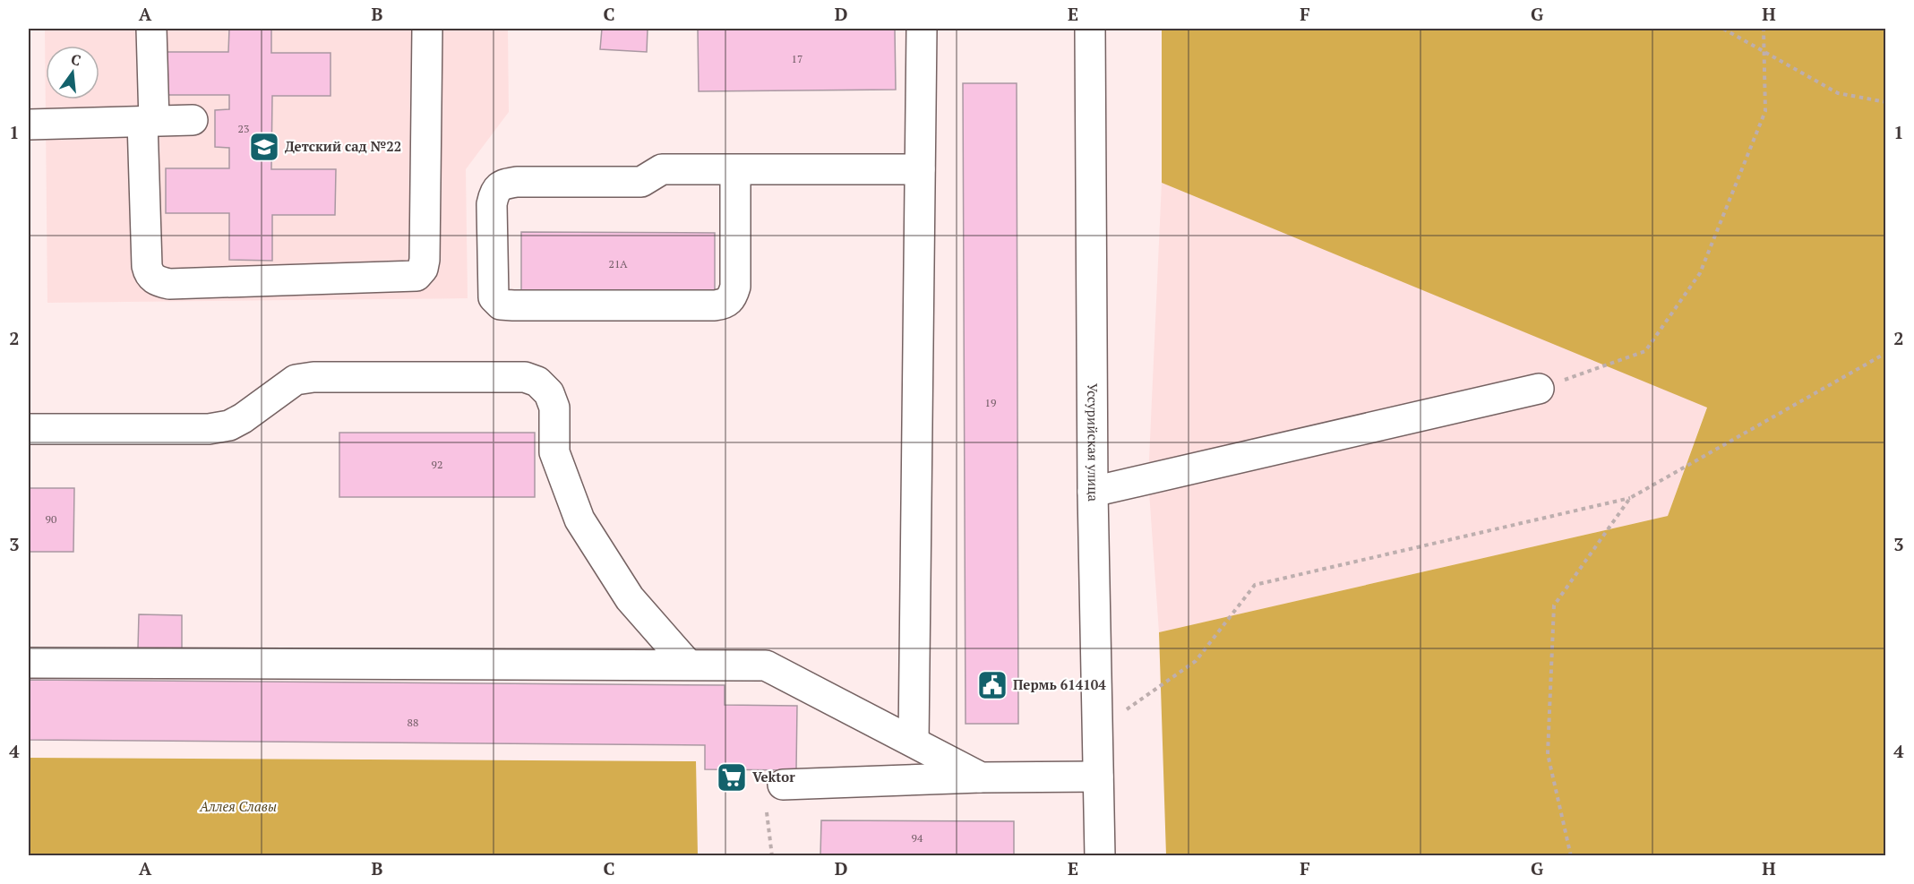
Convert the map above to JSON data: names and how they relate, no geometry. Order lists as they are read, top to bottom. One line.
{"streets":{"street":["Уссурийская улица"]},"parks":["Аллея Славы"],"places":{"school or university":["Детский сад №22"],"public building":["Пермь 614104"],"supermarket":["Vektor"]},"house_numbers":["17","23","21А","19","92","90","88","94"],"north":"top","grid":{"columns":["A","B","C","D","E","F","G","H"],"rows":["1","2","3","4"]}}
